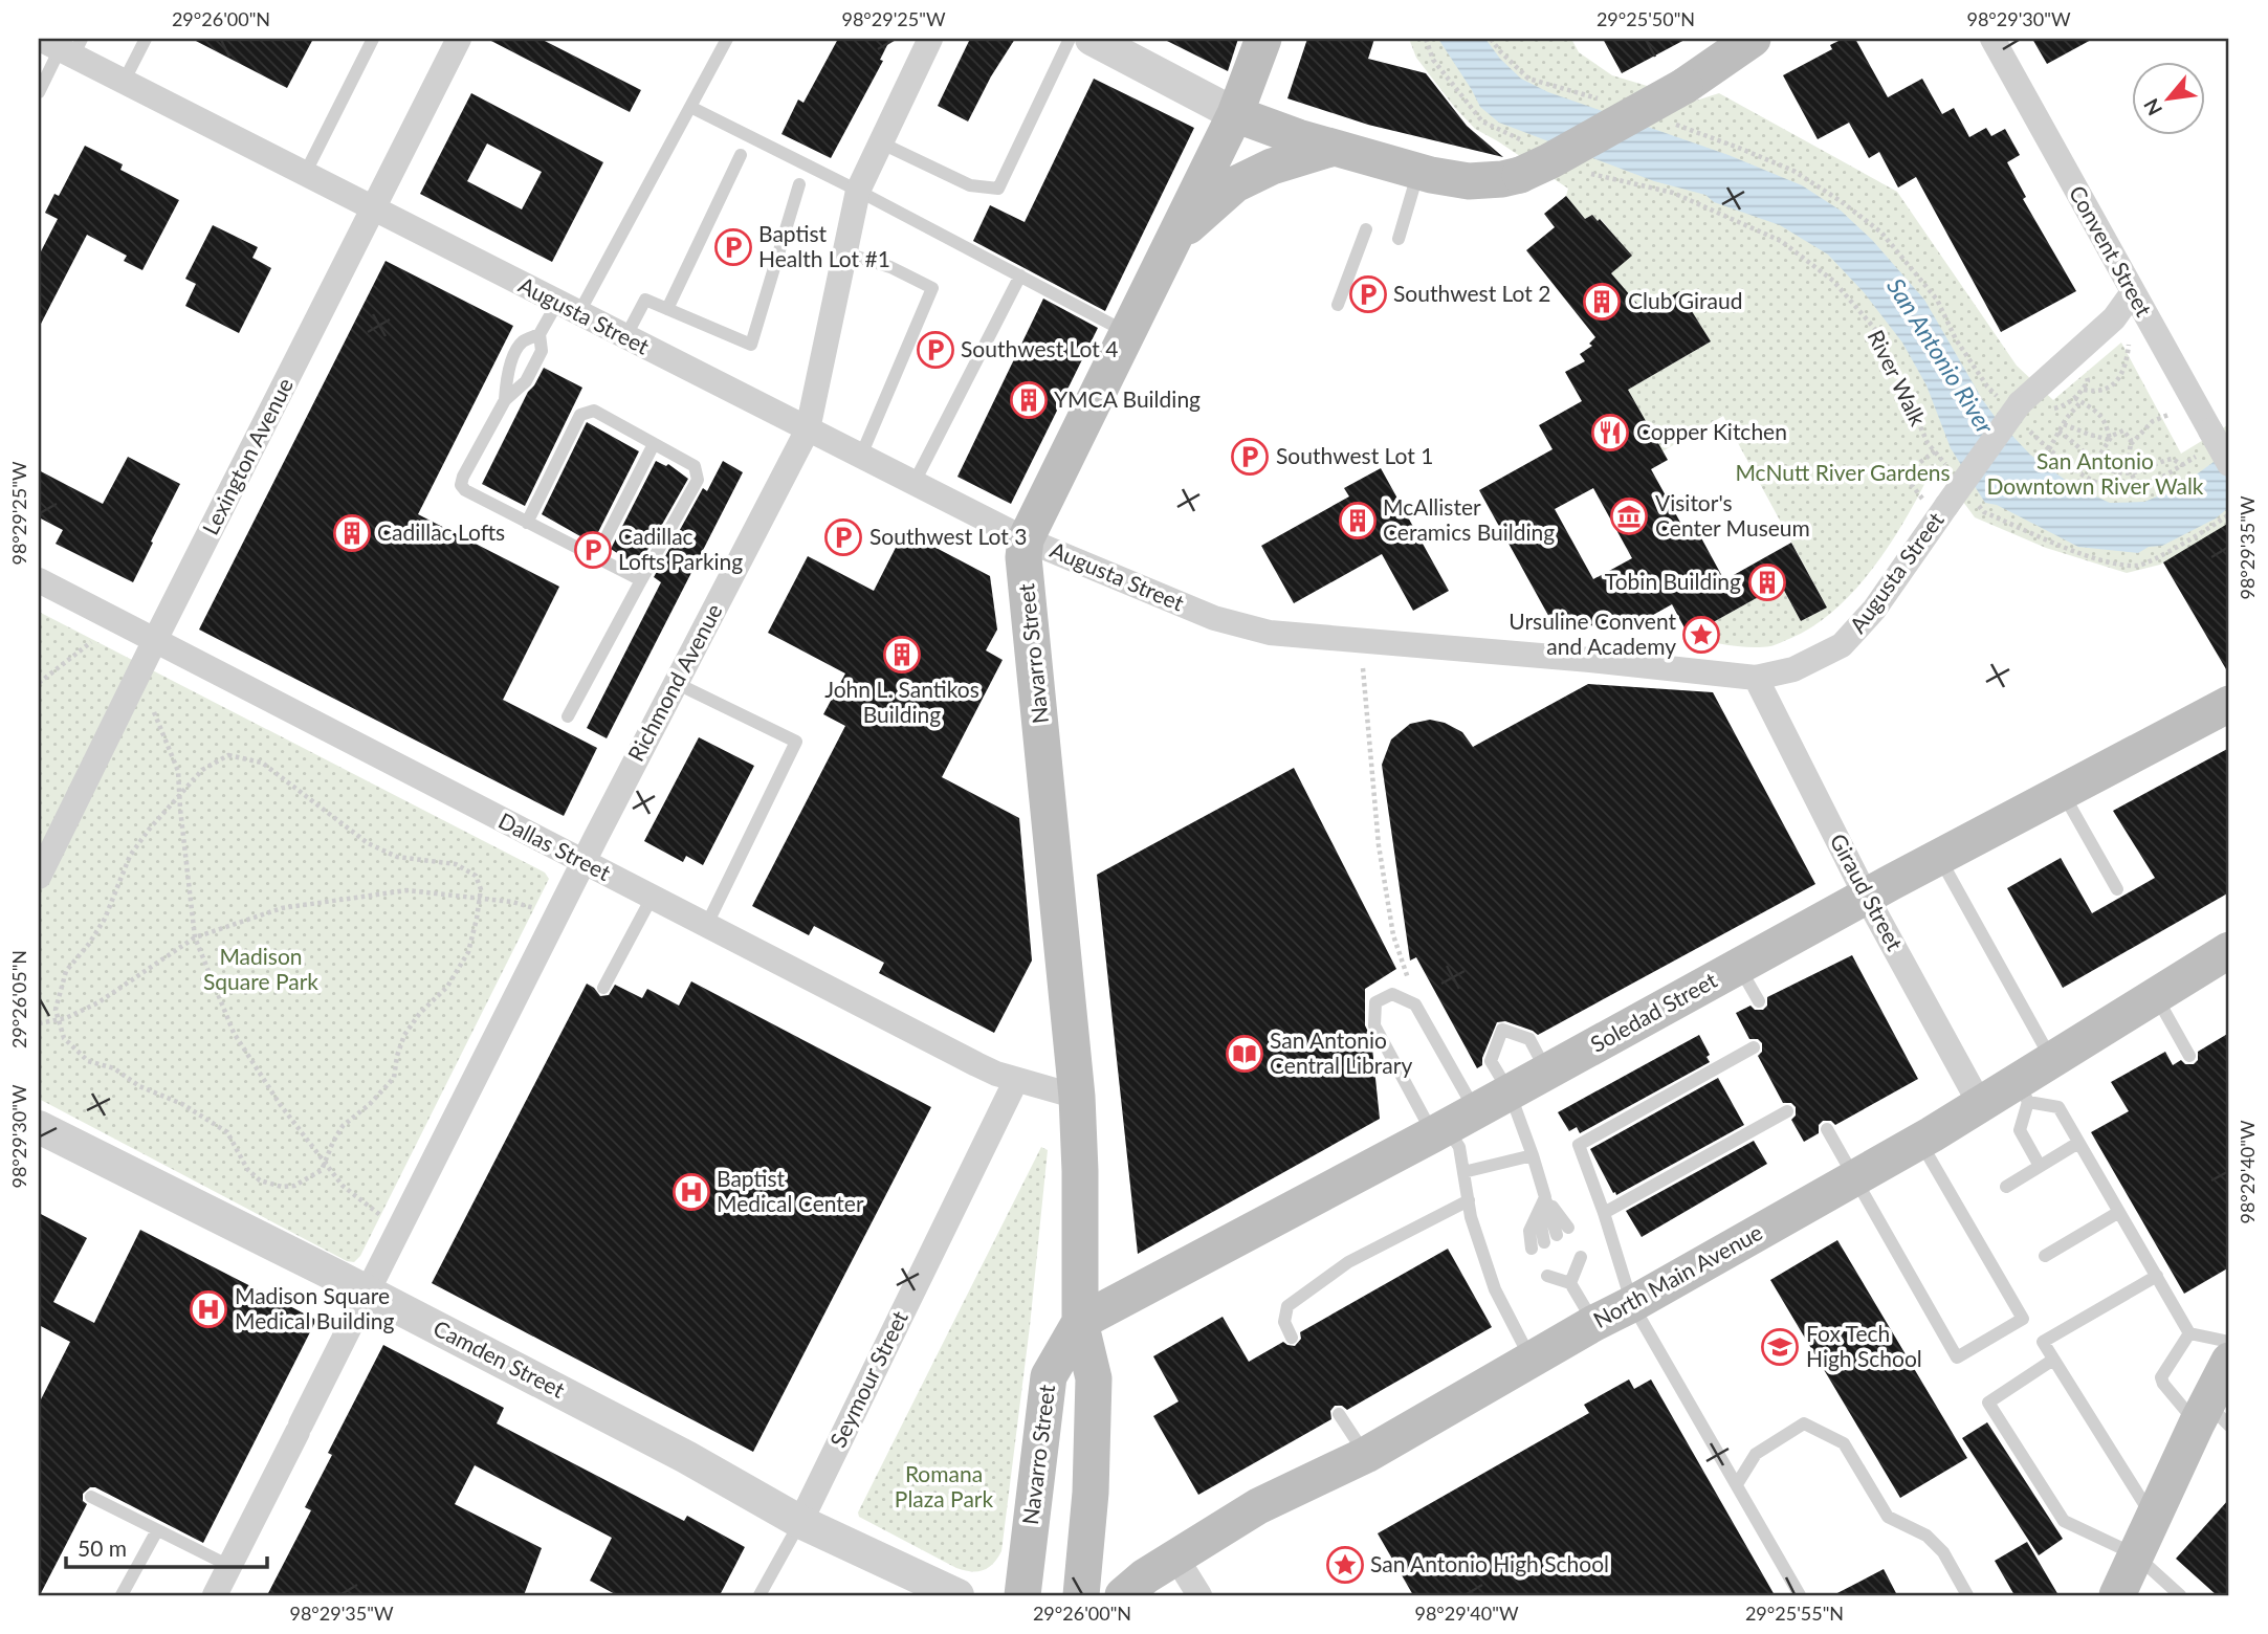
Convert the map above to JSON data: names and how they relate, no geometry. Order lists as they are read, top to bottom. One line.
{"streets":{"main road":["Navarro Street","Soledad Street","North Main Avenue"],"street":["Convent Street","Augusta Street","Lexington Avenue","Richmond Avenue","Dallas Street","Giraud Street","Camden Street","Seymour Street"],"path":["River Walk"]},"crossings":[["Convent Street","Augusta Street"],["Augusta Street","Lexington Avenue"],["Augusta Street","Navarro Street"],["Augusta Street","Richmond Avenue"],["Augusta Street","Giraud Street"],["Lexington Avenue","Dallas Street"],["Navarro Street","Dallas Street"],["Navarro Street","Soledad Street"],["Richmond Avenue","Dallas Street"],["Richmond Avenue","Camden Street"],["Dallas Street","Seymour Street"],["Giraud Street","Soledad Street"],["Giraud Street","North Main Avenue"],["Camden Street","Seymour Street"]],"water":["San Antonio River"],"parks":["San Antonio Downtown River Walk","McNutt River Gardens","Madison Square Park","Romana Plaza Park"],"places":{"parking":["Baptist Health Lot #1","Southwest Lot 2","Southwest Lot 4","Southwest Lot 1","Southwest Lot 3","Cadillac Lofts Parking"],"building":["Club Giraud","YMCA Building","McAllister Ceramics Building","Cadillac Lofts","Tobin Building","John L. Santikos Building"],"restaurant":["Copper Kitchen"],"museum":["Visitor's Center Museum"],"place":["Ursuline Convent and Academy","San Antonio High School"],"library":["San Antonio Central Library"],"hospital":["Baptist Medical Center","Madison Square Medical Building"],"school or university":["Fox Tech High School"]},"scale_bar":"50 m","north":"bottom left","coordinates":["29°26'00\"N","98°29'25\"W","29°25'50\"N","98°29'30\"W","98°29'35\"W","29°26'05\"N","98°29'40\"W","29°25'55\"N"]}
